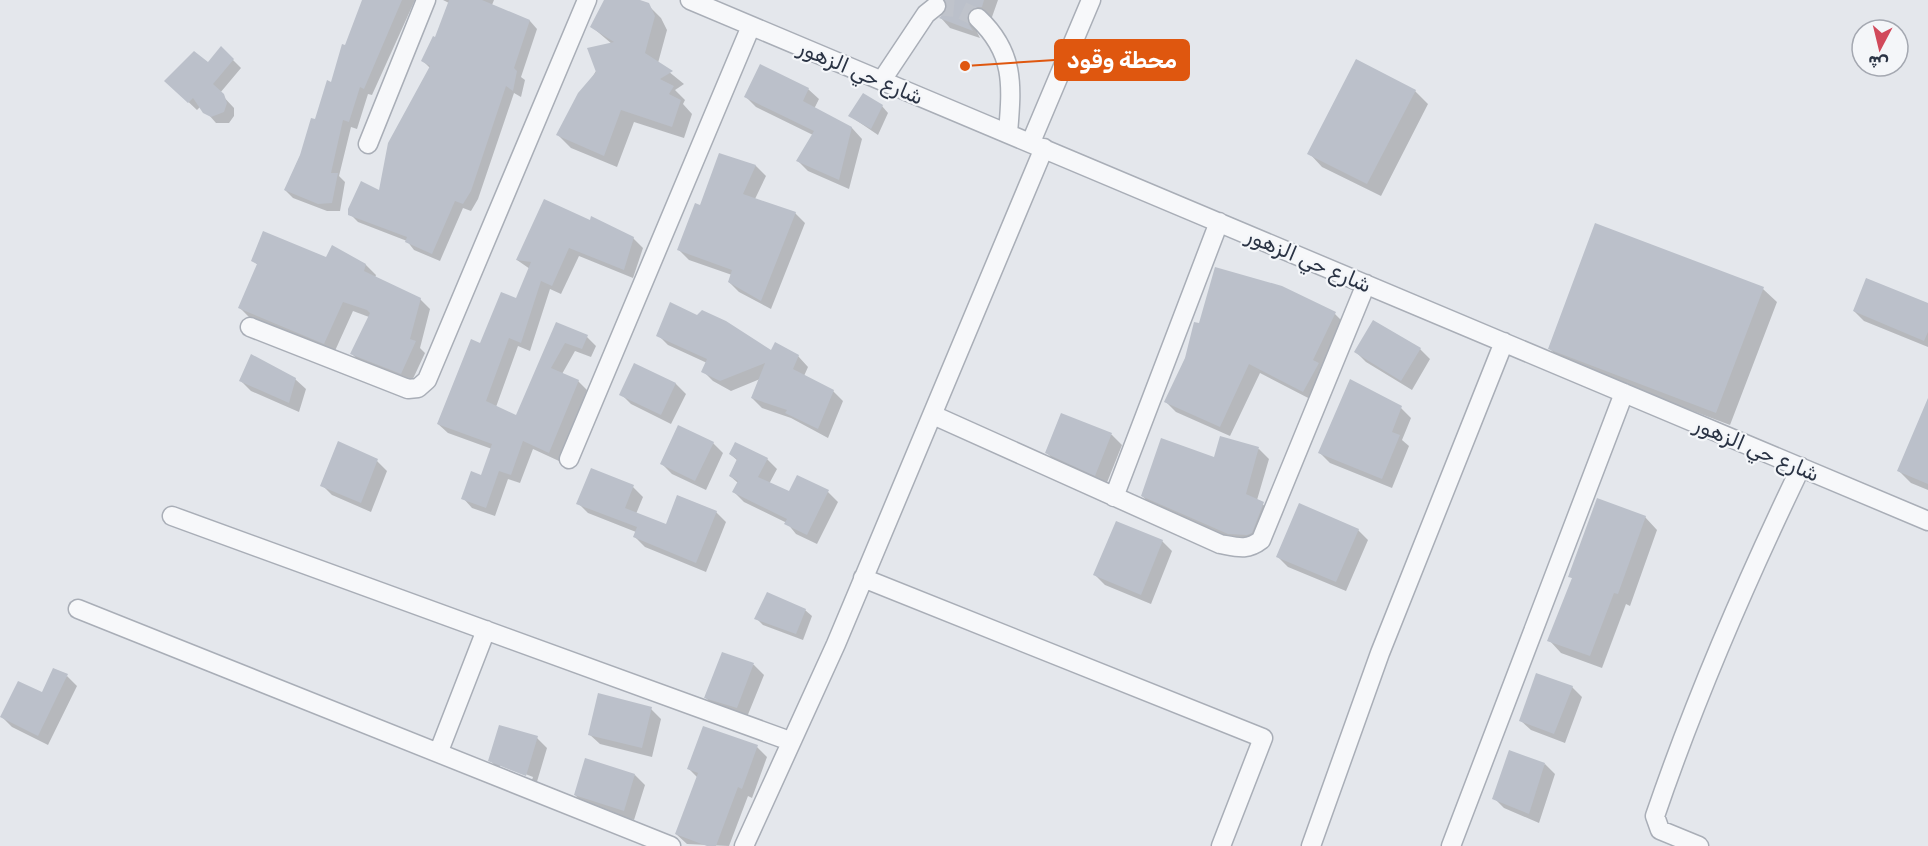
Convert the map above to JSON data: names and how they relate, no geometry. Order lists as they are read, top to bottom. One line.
{"streets":{"street":["شارع حي الزهور"]},"places":["محطة وقود"],"north":"bottom"}
